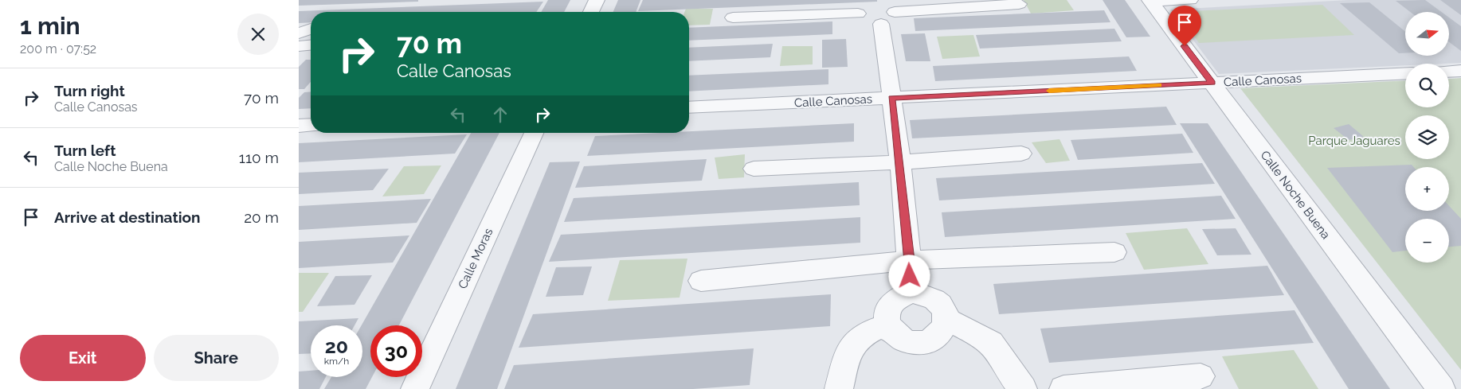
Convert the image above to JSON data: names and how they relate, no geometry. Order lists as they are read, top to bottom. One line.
{"streets":{"street":["Calle Canosas","Calle Noche Buena","Calle Moras"]},"crossings":[["Calle Canosas","Calle Noche Buena"]],"parks":["Parque Jaguares"],"north":"right","page":{"heading":["1 min","200 m · 07:52"],"map_buttons":["+","−"],"turn":["70 m","Calle Canosas"],"list":[{"name":"Turn right","note":"Calle Canosas","value":"70 m"},{"name":"Turn left","note":"Calle Noche Buena","value":"110 m"},{"name":"Arrive at destination","value":"20 m"}],"speed":"20 km/h","limit":"30","buttons":["Exit","Share"]}}
